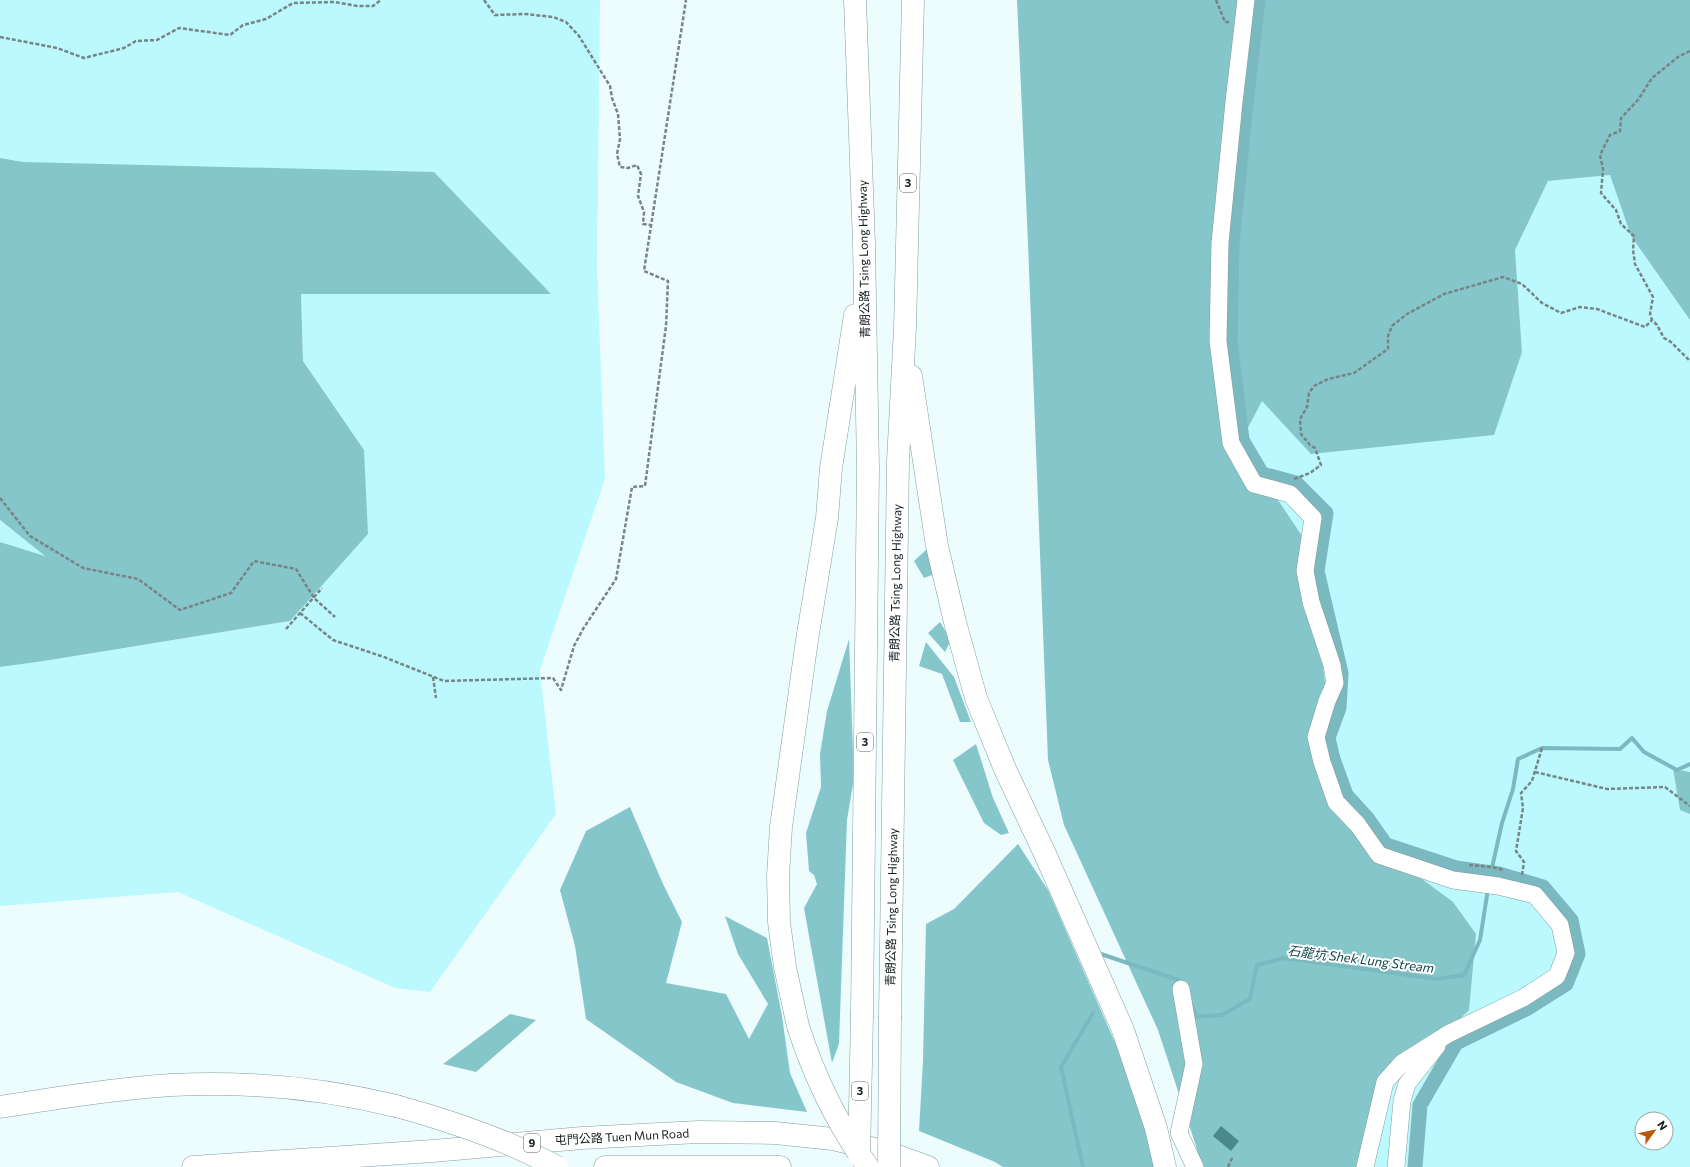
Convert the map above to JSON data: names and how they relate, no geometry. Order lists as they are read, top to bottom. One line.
{"streets":{"highway":["3","青朗公路 Tsing Long Highway","屯門公路 Tuen Mun Road","9"]},"water":["石龍坑 Shek Lung Stream"],"north":"top right"}
